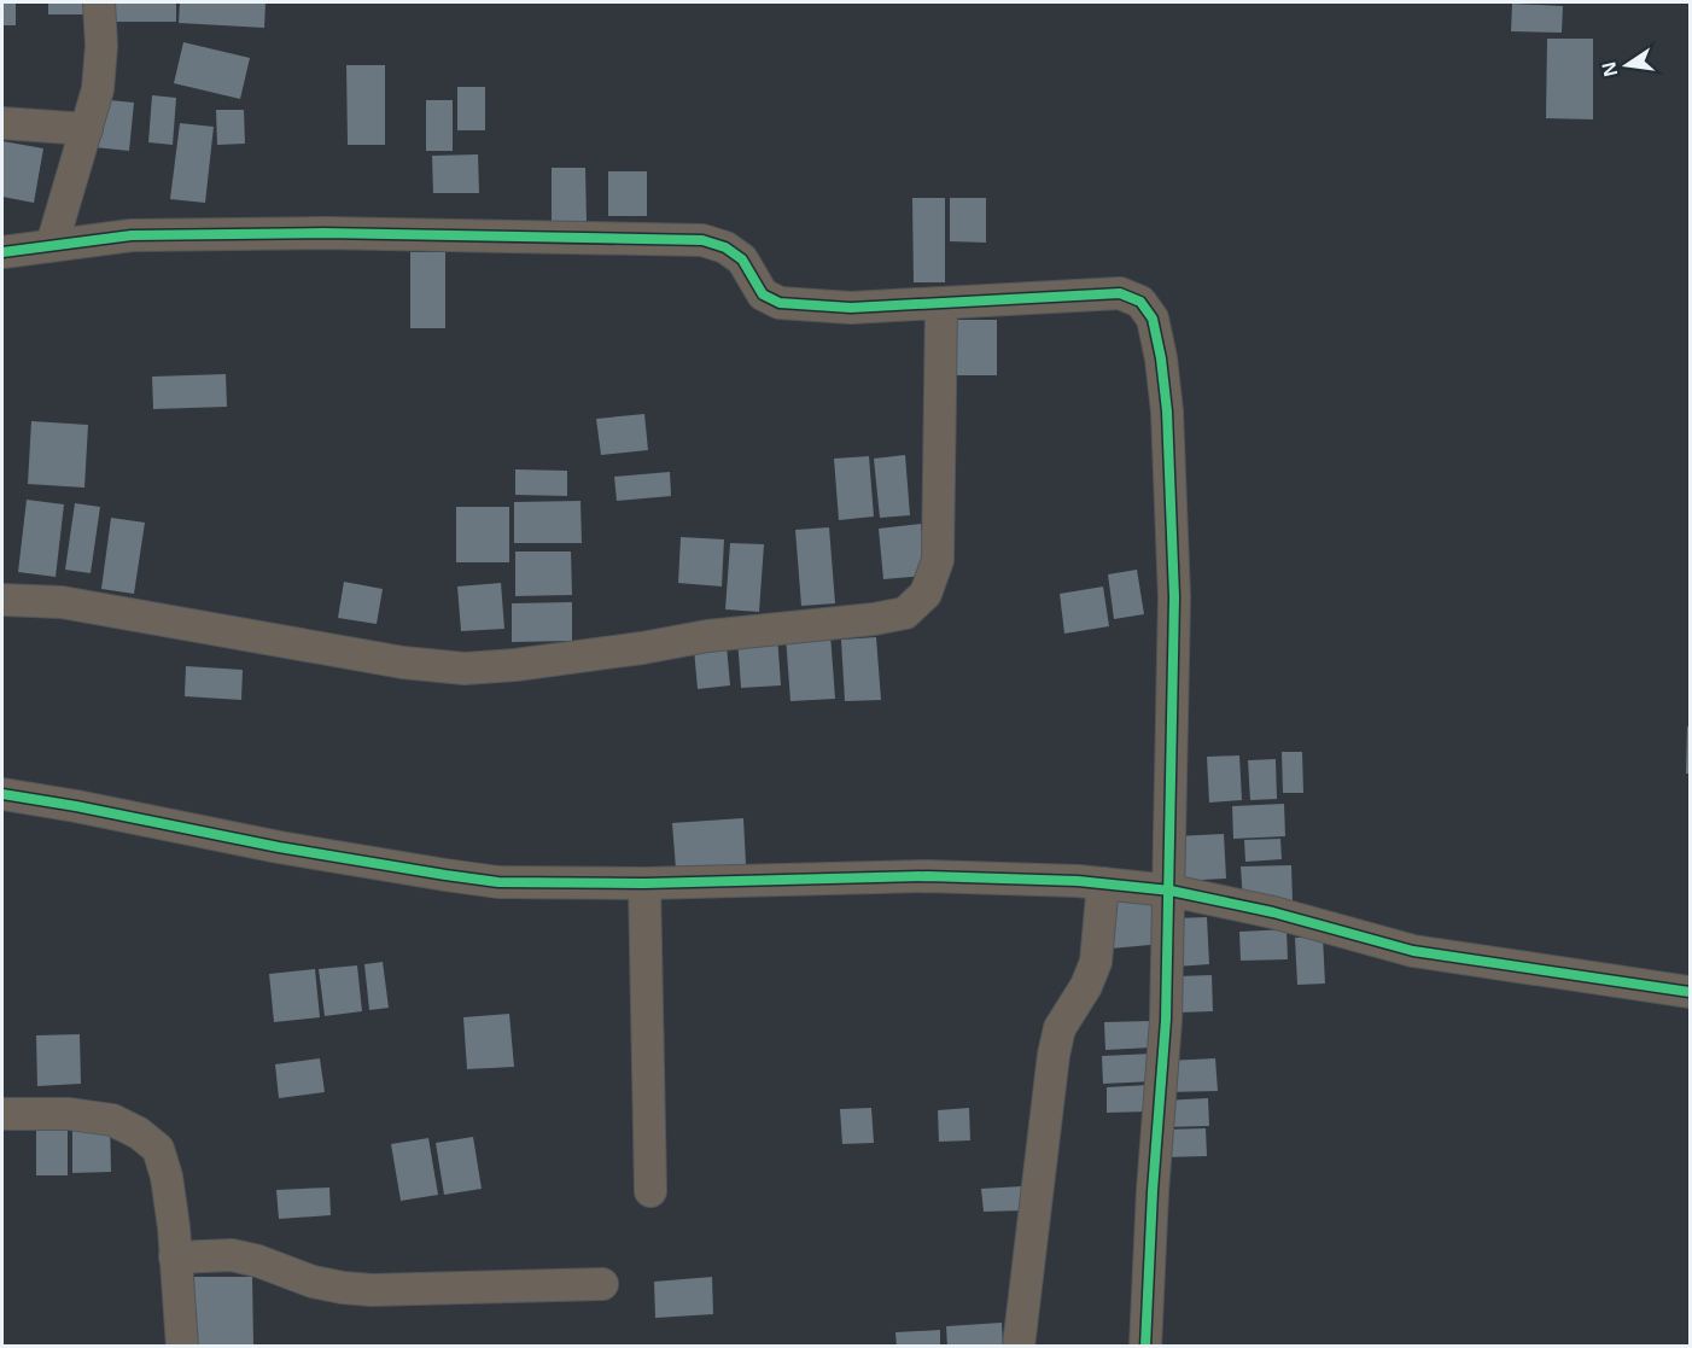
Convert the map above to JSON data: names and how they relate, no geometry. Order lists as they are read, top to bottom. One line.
{"north":"left"}
